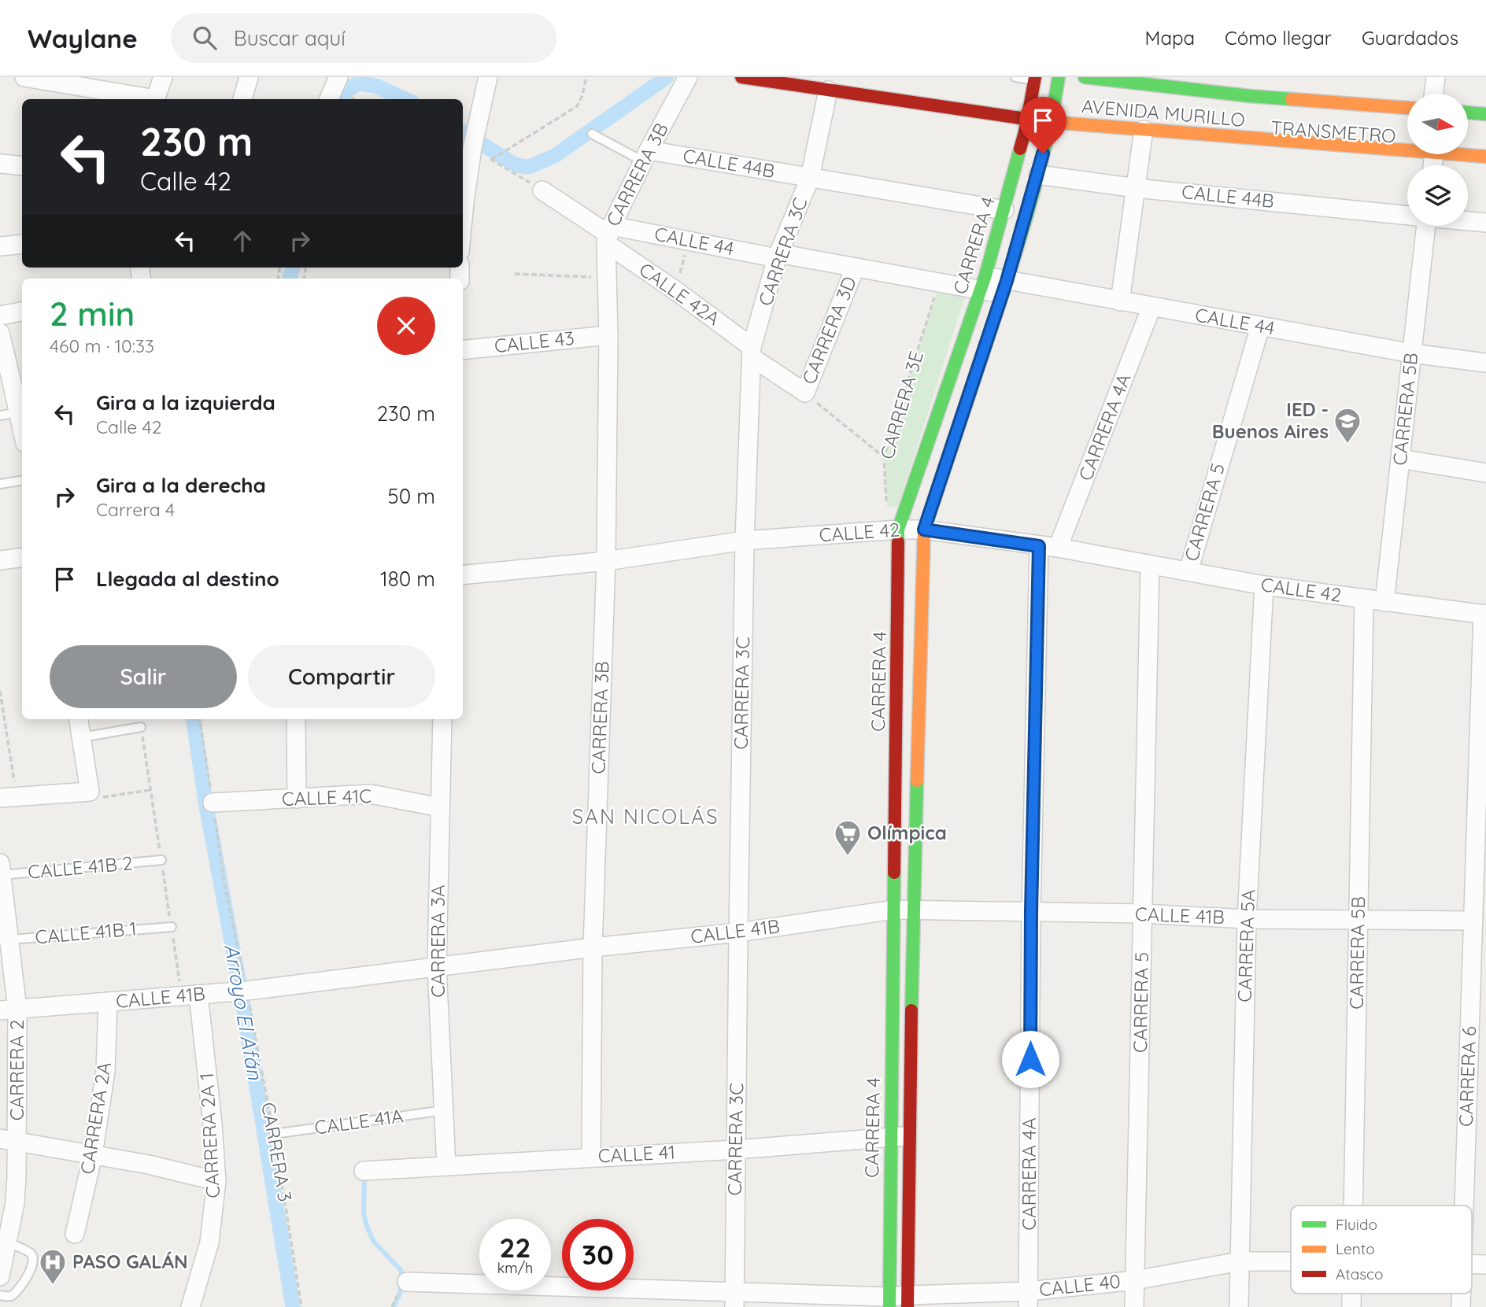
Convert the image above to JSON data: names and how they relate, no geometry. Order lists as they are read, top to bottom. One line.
{"streets":{"street":["AVENIDA MURILLO","CALLE 44B","CARRERA 3B","CALLE 44","CARRERA 4","CARRERA 3C","CALLE 42A","CARRERA 3D","CALLE 43","CARRERA 5B","CARRERA 4A","CARRERA 5","CALLE 42","CALLE 41C","CALLE 41B","CARRERA 3A","CARRERA 5A","CARRERA 2","CARRERA 6","CARRERA 2A","CARRERA 2A 1","CALLE 41","CALLE 40"],"lane":["CALLE 41B 2","CALLE 41B 1","CALLE 41A"],"path":["CARRERA 3E","CARRERA 3"]},"crossings":[["AVENIDA MURILLO","CARRERA 4"],["AVENIDA MURILLO","CARRERA 3C"],["CALLE 44B","CARRERA 3B"],["CALLE 44B","CARRERA 4"],["CALLE 44B","CARRERA 3C"],["CARRERA 3B","CALLE 44"],["CARRERA 3B","CALLE 42A"],["CARRERA 3B","CALLE 43"],["CARRERA 3B","CALLE 42"],["CARRERA 3B","CALLE 41B"],["CARRERA 3B","CALLE 41"],["CALLE 44","CARRERA 4"],["CALLE 44","CARRERA 3C"],["CALLE 44","CALLE 42A"],["CALLE 44","CARRERA 3D"],["CALLE 44","CARRERA 3E"],["CALLE 44","CARRERA 5B"],["CALLE 44","CARRERA 4A"],["CALLE 44","CARRERA 5"],["CARRERA 4","CARRERA 3E"],["CARRERA 4","CALLE 42"],["CARRERA 4","CALLE 41B"],["CARRERA 4","CALLE 41"],["CARRERA 4","CALLE 40"],["CARRERA 3C","CALLE 42A"],["CARRERA 3C","CALLE 42"],["CARRERA 3C","CALLE 41B"],["CARRERA 3C","CALLE 41"],["CARRERA 3C","CALLE 40"],["CALLE 42A","CARRERA 3D"],["CARRERA 3E","CALLE 42"],["CARRERA 5B","CALLE 42"],["CARRERA 5B","CALLE 41B"],["CARRERA 4A","CALLE 42"],["CARRERA 4A","CALLE 41B"],["CARRERA 4A","CALLE 40"],["CARRERA 5","CALLE 42"],["CARRERA 5","CALLE 41B"],["CARRERA 5","CALLE 40"],["CALLE 42","CARRERA 5A"],["CALLE 42","CARRERA 6"],["CALLE 41C","CARRERA 3A"],["CALLE 41C","CARRERA 3"],["CALLE 41B 2","CARRERA 2"],["CALLE 41B","CARRERA 3A"],["CALLE 41B","CARRERA 5A"],["CALLE 41B","CARRERA 2"],["CALLE 41B","CARRERA 6"],["CALLE 41B","CARRERA 2A"],["CALLE 41B","CARRERA 2A 1"],["CALLE 41B","CARRERA 3"],["CALLE 41B 1","CARRERA 2"],["CARRERA 3A","CALLE 41A"],["CARRERA 3A","CALLE 41"],["CARRERA 5A","CALLE 40"],["CALLE 41A","CARRERA 3"]],"districts":["SAN NICOLÁS"],"water":["Arroyo El Afán"],"places":{"school or university":["IED - Buenos Aires"],"supermarket":["Olímpica"],"hospital":["PASO GALÁN"]},"legend":["Fluido","Lento","Atasco"],"north":"right","page":{"header":"Waylane","search":"Buscar aquí","nav":["Mapa","Cómo llegar","Guardados"],"turn":["230 m","Calle 42"],"heading":["2 min","460 m · 10:33"],"list":[{"name":"Gira a la izquierda","note":"Calle 42","value":"230 m"},{"name":"Gira a la derecha","note":"Carrera 4","value":"50 m"},{"name":"Llegada al destino","value":"180 m"}],"buttons":["Salir","Compartir"],"speed":"22 km/h","limit":"30"}}
